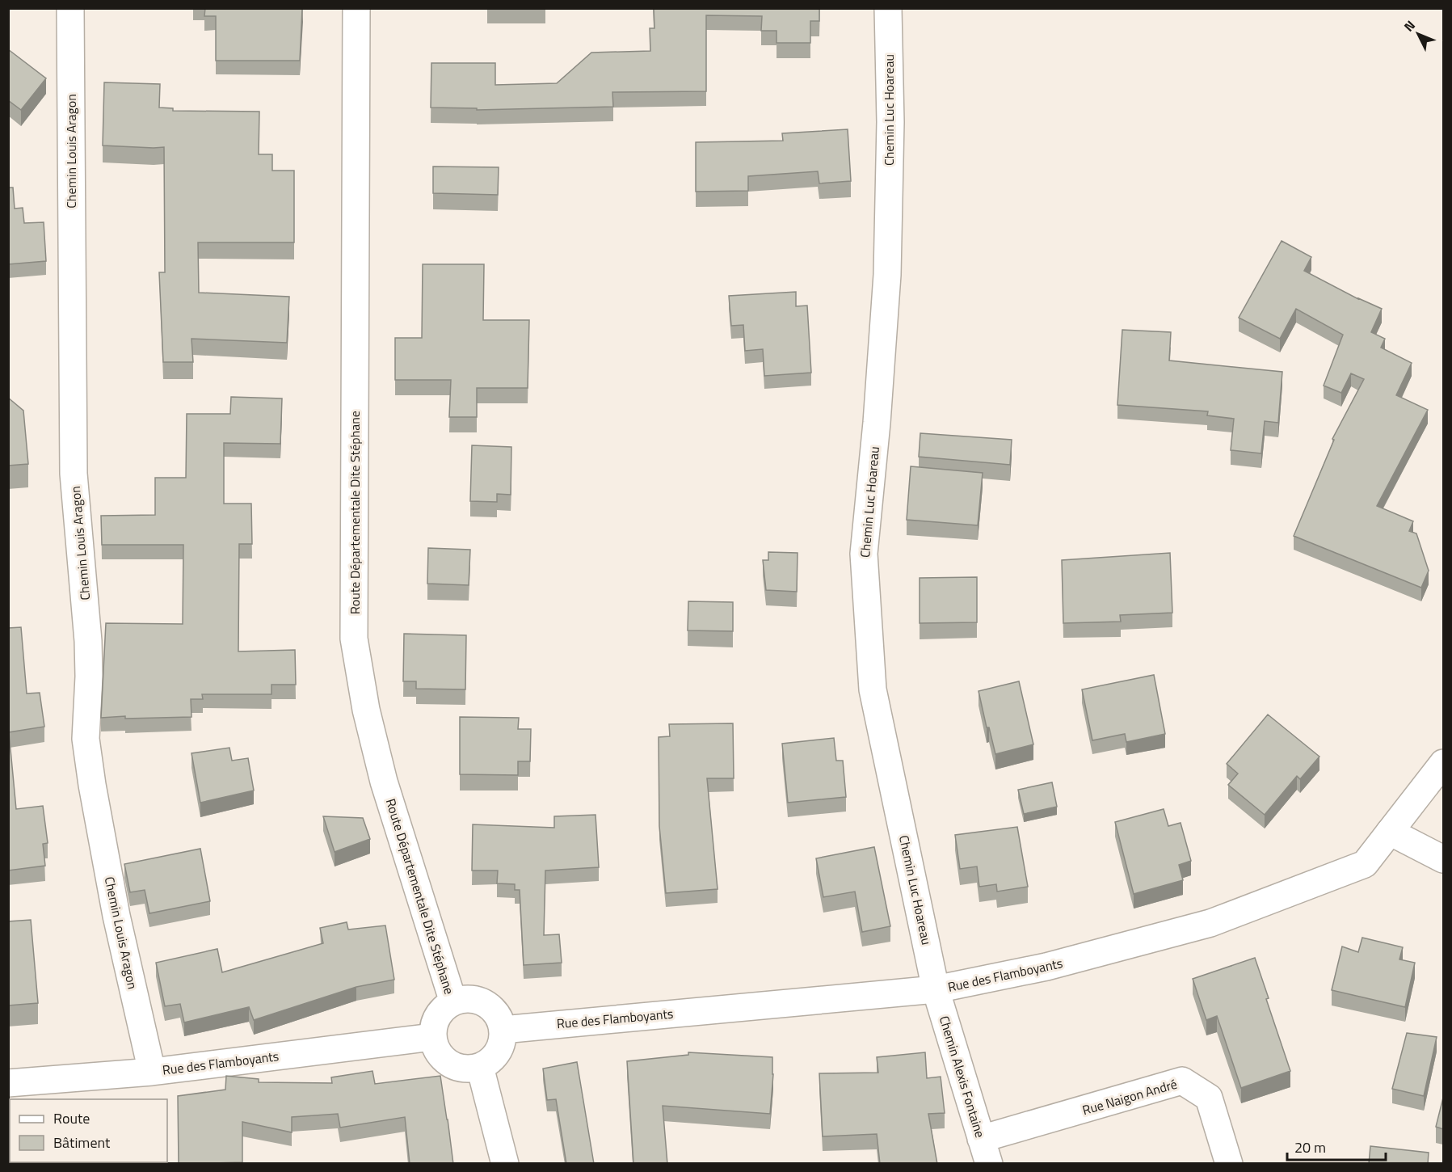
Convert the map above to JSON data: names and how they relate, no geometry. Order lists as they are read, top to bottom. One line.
{"streets":{"street":["Chemin Luc Hoareau","Chemin Louis Aragon","Route Départementale Dite Stéphane","Rue des Flamboyants","Chemin Alexis Fontaine","Rue Naigon André"]},"crossings":[["Chemin Luc Hoareau","Rue des Flamboyants"],["Chemin Luc Hoareau","Chemin Alexis Fontaine"],["Chemin Louis Aragon","Rue des Flamboyants"],["Route Départementale Dite Stéphane","Rue des Flamboyants"],["Rue des Flamboyants","Chemin Alexis Fontaine"],["Chemin Alexis Fontaine","Rue Naigon André"]],"legend":["Route","Bâtiment"],"scale_bar":"20 m","north":"top left"}
